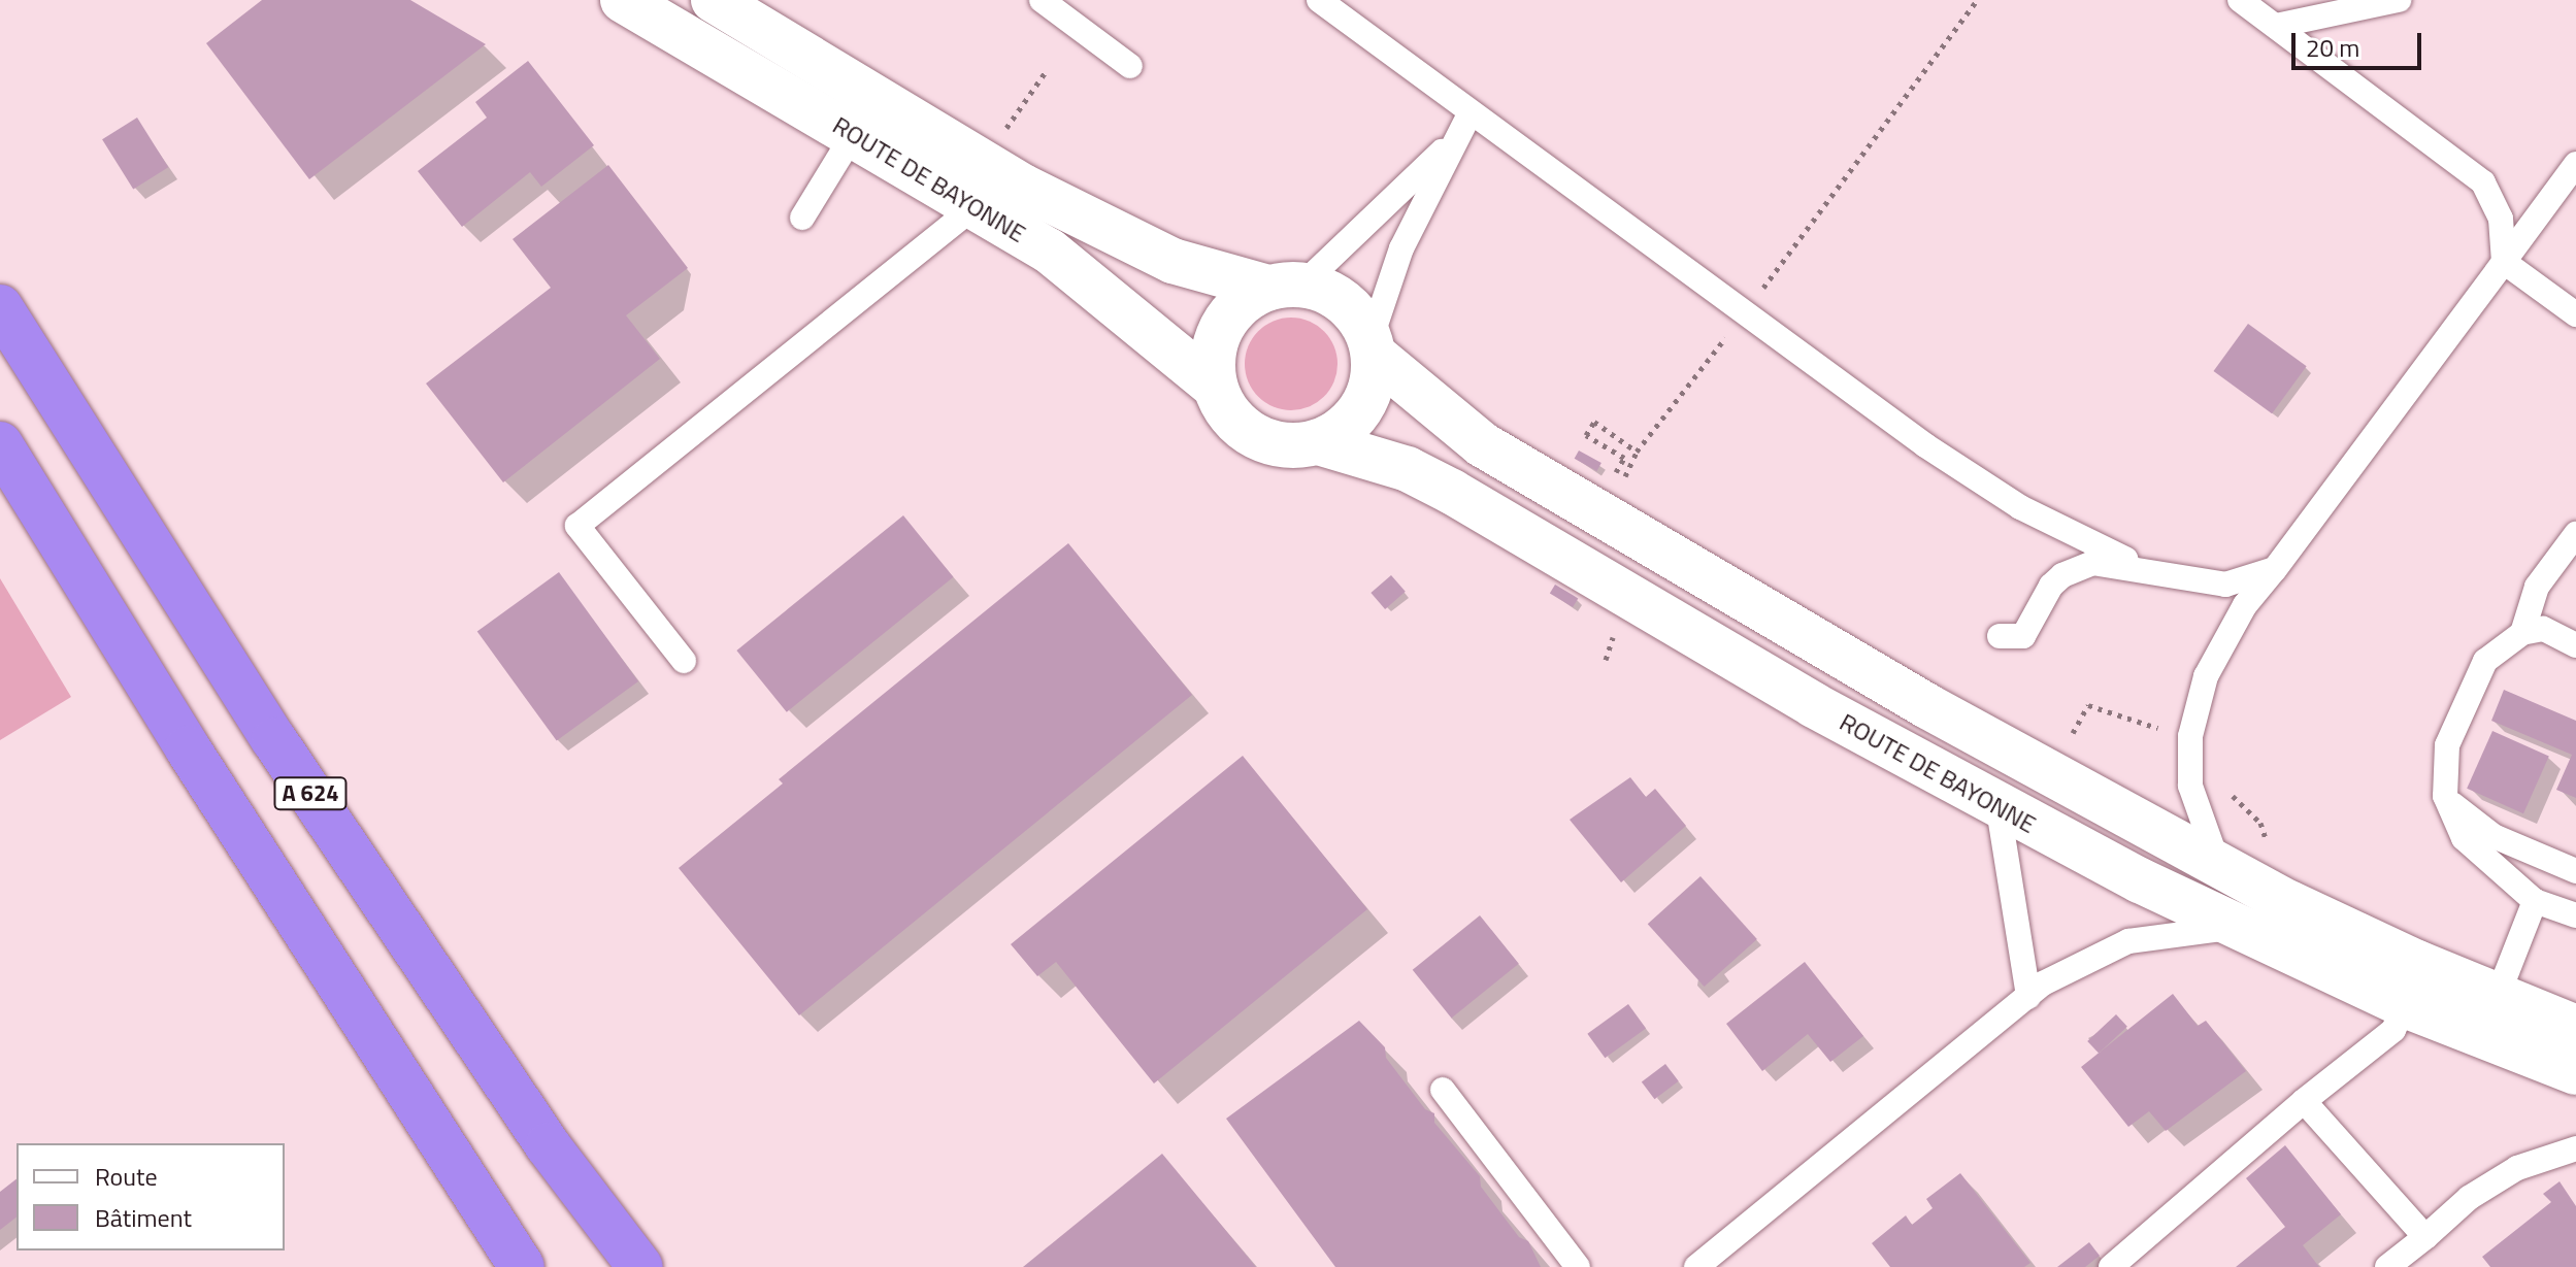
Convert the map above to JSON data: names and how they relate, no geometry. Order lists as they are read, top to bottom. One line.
{"streets":{"highway":["A 624"],"street":["ROUTE DE BAYONNE"]},"legend":["Route","Bâtiment"],"scale_bar":"20 m"}
